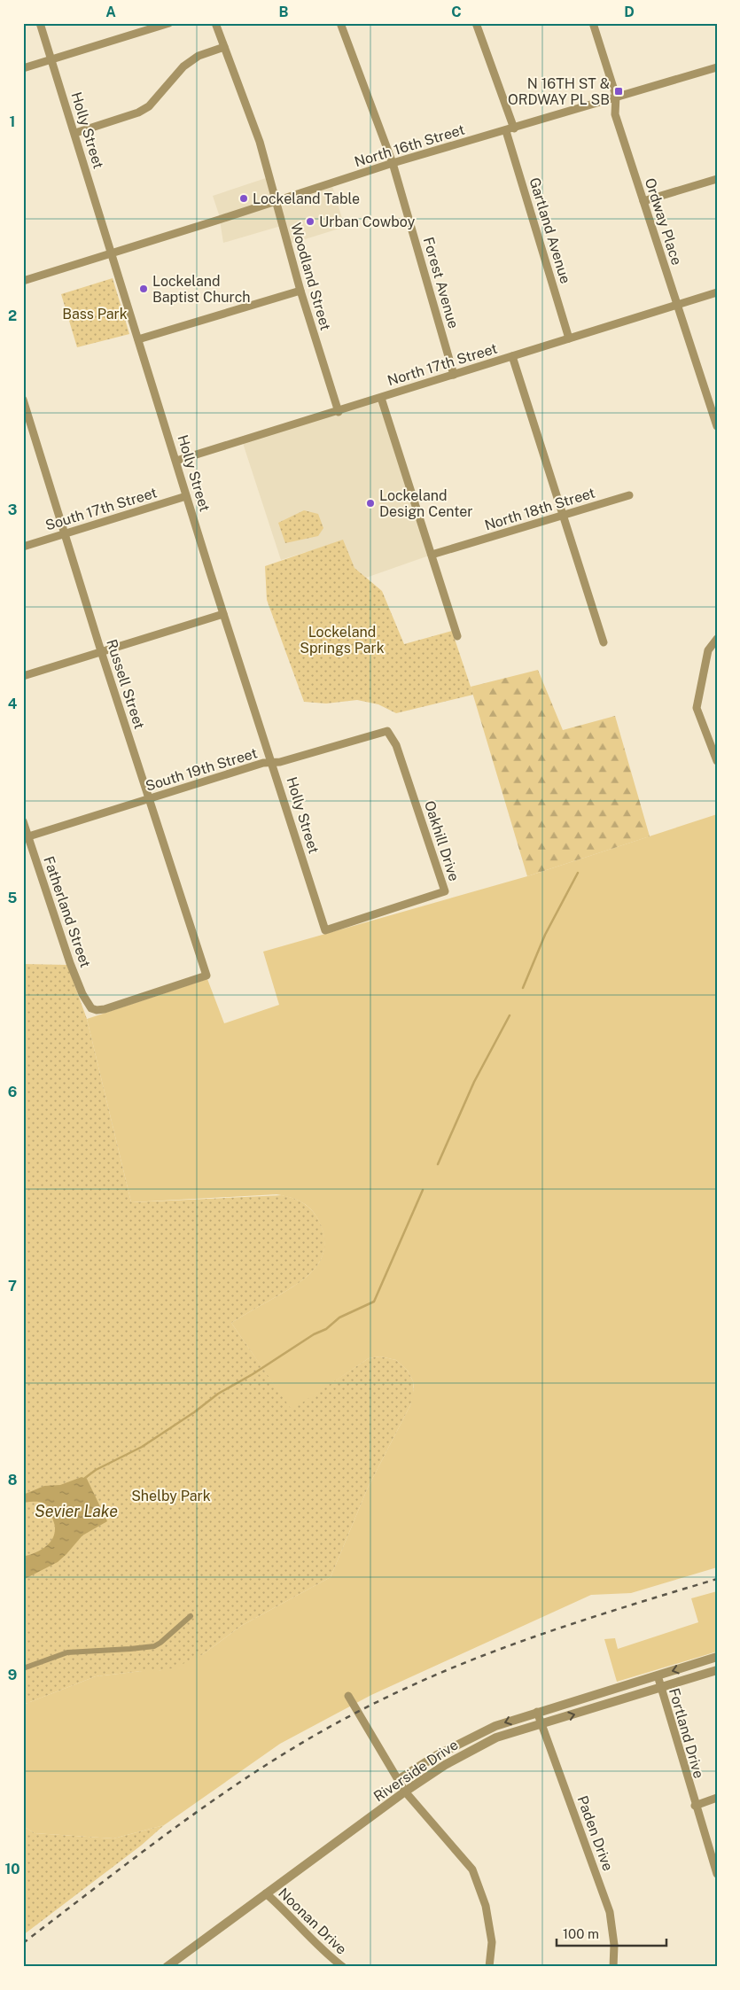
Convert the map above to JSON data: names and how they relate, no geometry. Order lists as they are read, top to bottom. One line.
{"streets":{"street":["Holly Street","North 16th Street","Ordway Place","Gartland Avenue","Woodland Street","Forest Avenue","North 17th Street","South 17th Street","North 18th Street","Russell Street","South 19th Street","Oakhill Drive","Fatherland Street","Fortland Drive","Riverside Drive","Paden Drive","Noonan Drive"]},"crossings":[["Holly Street","North 16th Street"],["Holly Street","North 17th Street"],["Holly Street","South 17th Street"],["Holly Street","South 19th Street"],["Holly Street","Oakhill Drive"],["North 16th Street","Ordway Place"],["North 16th Street","Gartland Avenue"],["North 16th Street","Woodland Street"],["North 16th Street","Forest Avenue"],["Ordway Place","North 17th Street"],["Gartland Avenue","North 17th Street"],["Woodland Street","North 17th Street"],["Forest Avenue","North 17th Street"],["South 17th Street","Russell Street"],["Russell Street","South 19th Street"],["Russell Street","Fatherland Street"],["South 19th Street","Oakhill Drive"],["South 19th Street","Fatherland Street"],["Fortland Drive","Riverside Drive"],["Riverside Drive","Paden Drive"],["Riverside Drive","Noonan Drive"]],"water":["Sevier Lake"],"parks":["Bass Park","Lockeland Springs Park","Shelby Park"],"places":{"transit":["N 16TH ST & ORDWAY PL SB"],"other":["Lockeland Table","Urban Cowboy","Lockeland Baptist Church","Lockeland Design Center"]},"scale_bar":"100 m","grid":{"columns":["A","B","C","D"],"rows":["1","2","3","4","5","6","7","8","9","10"]}}
